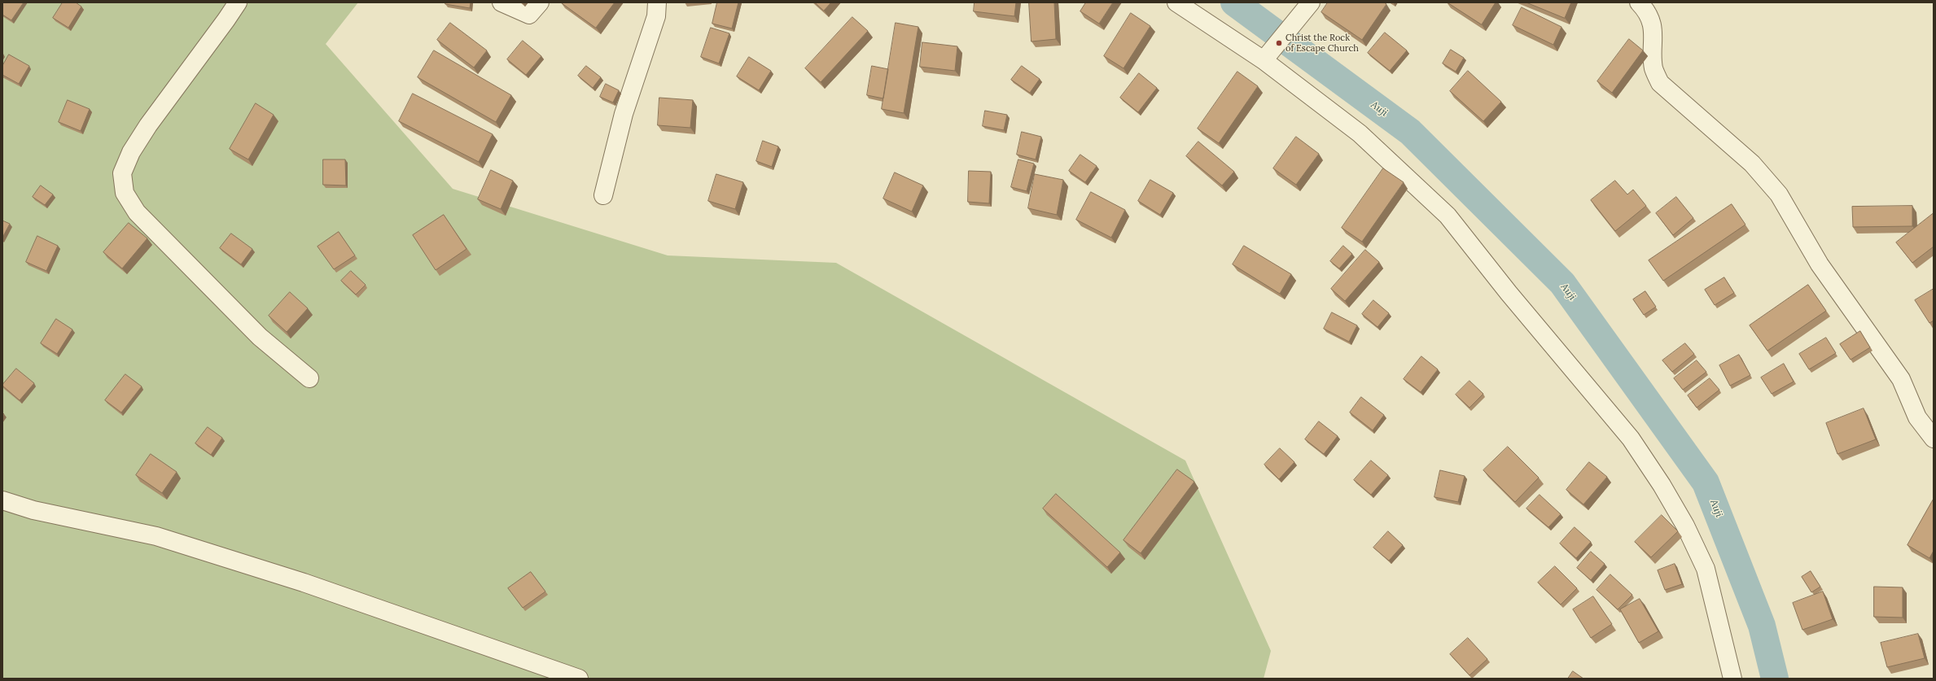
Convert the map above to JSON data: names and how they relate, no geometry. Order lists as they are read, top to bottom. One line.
{"water":["Auji"],"places":["Christ the Rock of Escape Church"]}
